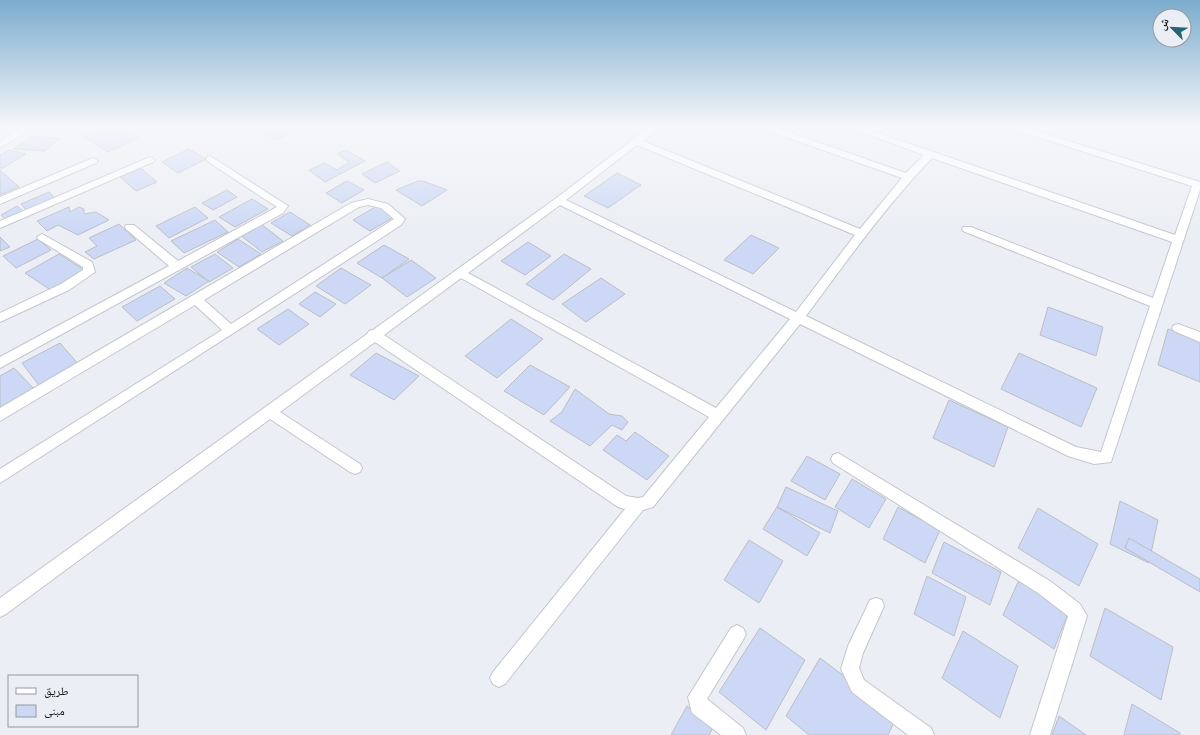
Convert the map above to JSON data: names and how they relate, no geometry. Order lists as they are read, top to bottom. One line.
{"legend":["طريق","مبنى"],"north":"top left"}
